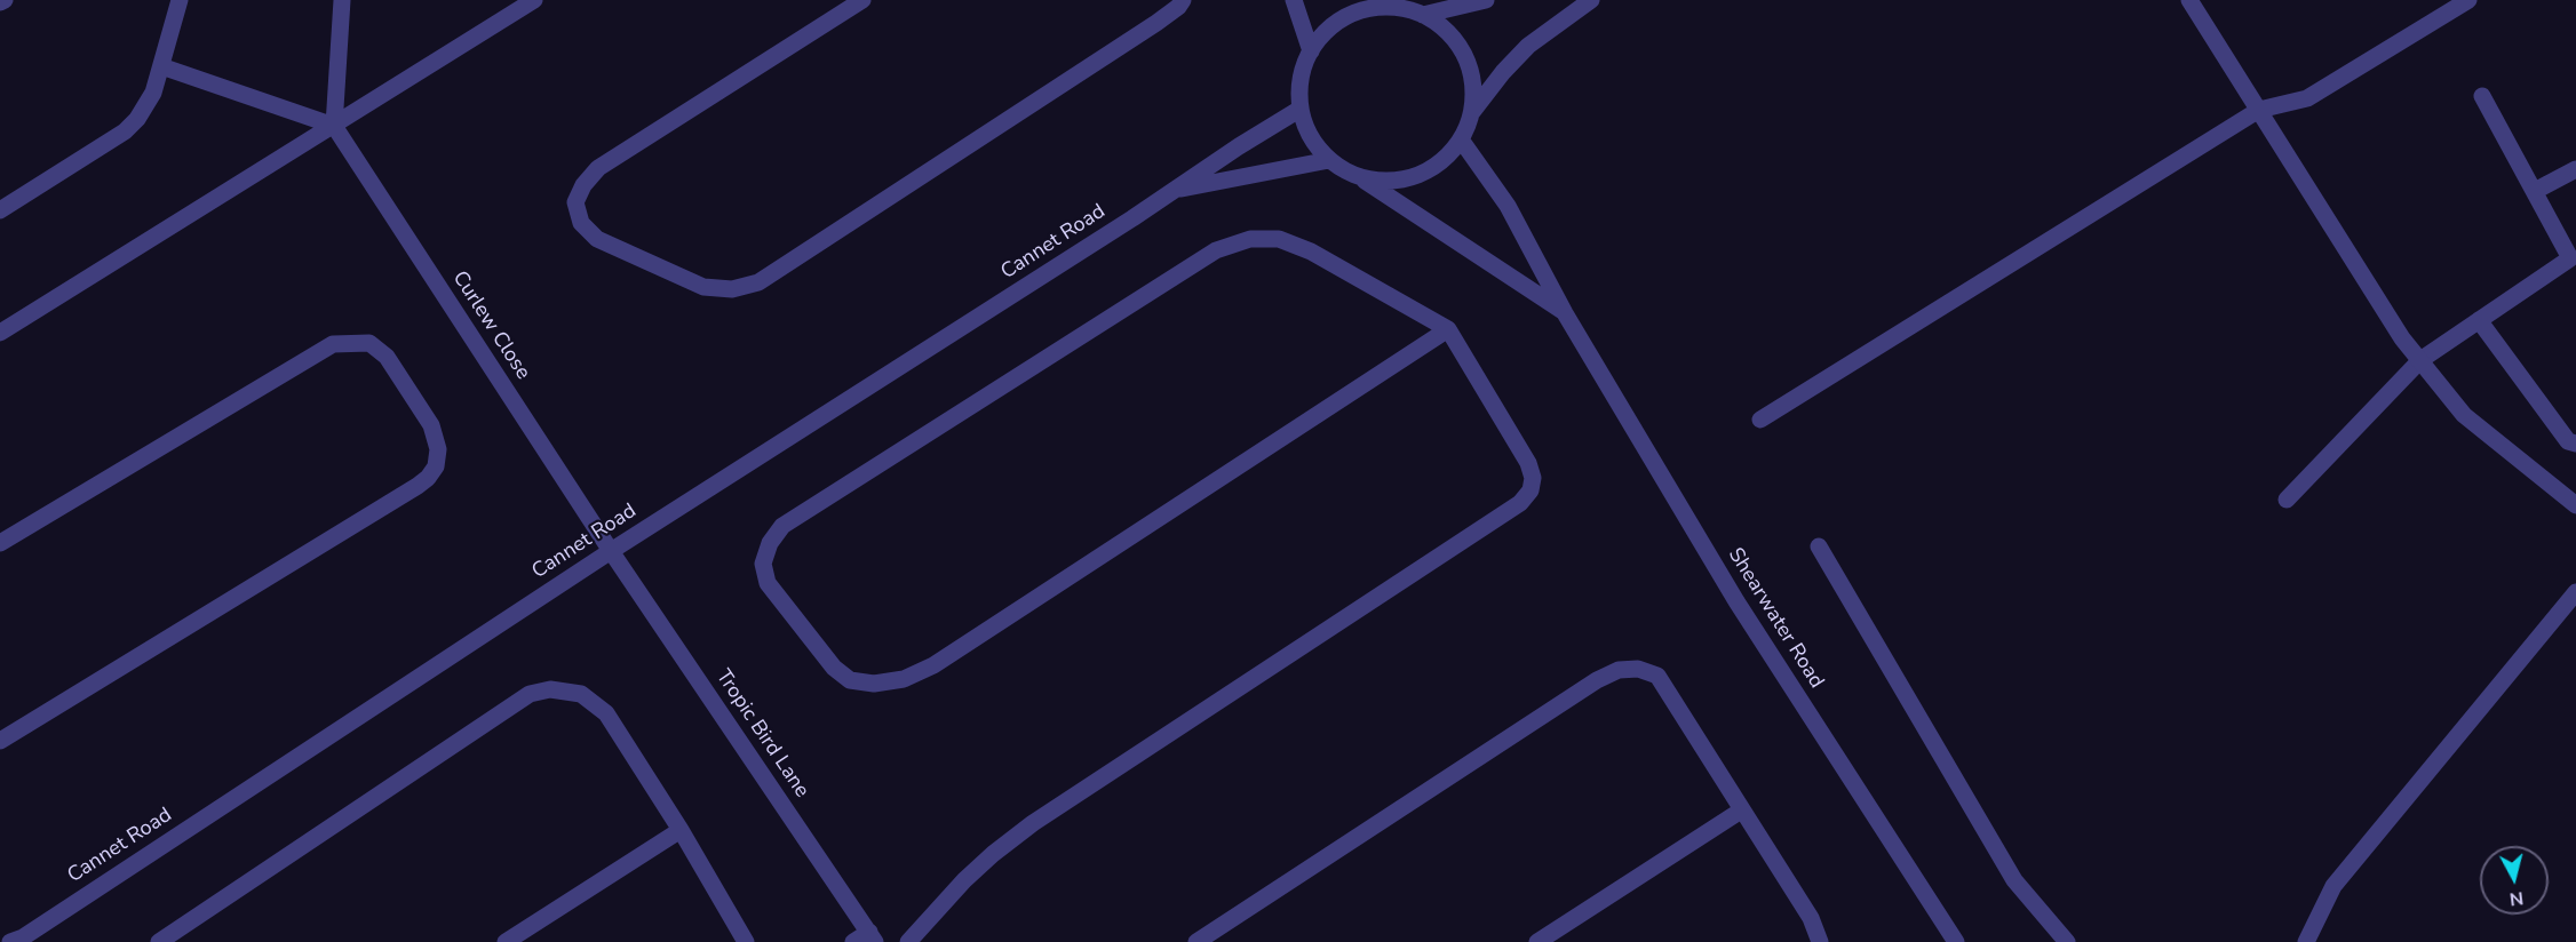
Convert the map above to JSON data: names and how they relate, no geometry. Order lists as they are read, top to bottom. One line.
{"streets":{"street":["Cannet Road","Curlew Close","Shearwater Road","Tropic Bird Lane"]},"crossings":[["Cannet Road","Curlew Close"],["Cannet Road","Shearwater Road"],["Cannet Road","Tropic Bird Lane"],["Curlew Close","Tropic Bird Lane"]],"north":"bottom"}
